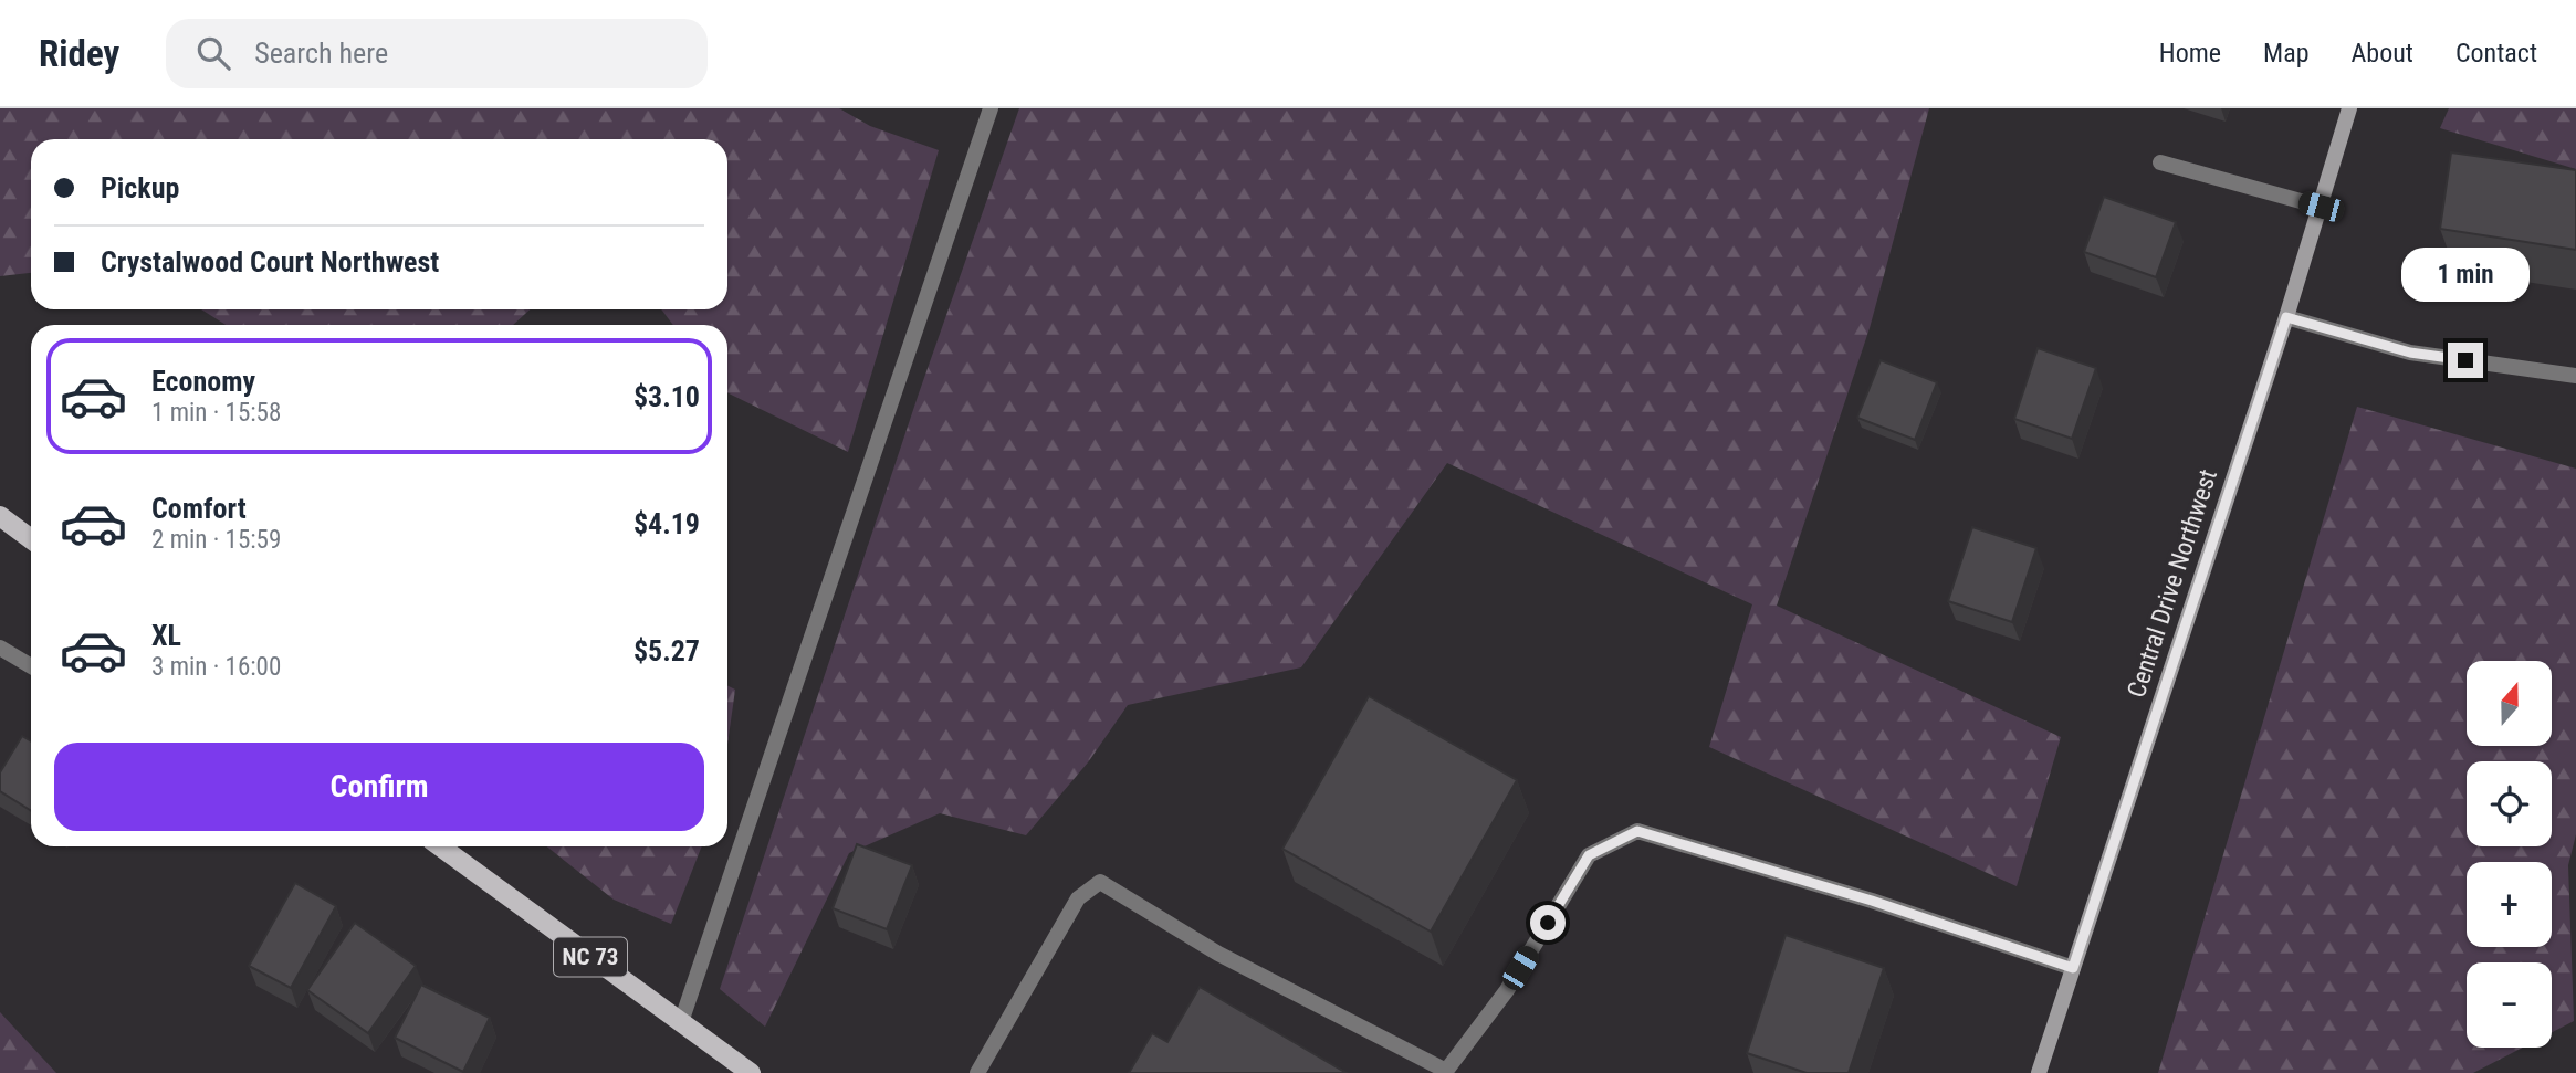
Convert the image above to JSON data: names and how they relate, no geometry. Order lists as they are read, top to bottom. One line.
{"streets":{"main road":["NC 73"],"street":["Central Drive Northwest"]},"north":"top","page":{"header":"Ridey","search":"Search here","nav":["Home","Map","About","Contact"],"banner":["Pickup","Crystalwood Court Northwest"],"bubble":"1 min","list":[{"name":"Economy","note":"1 min · 15:58","value":"$3.10"},{"name":"Comfort","note":"2 min · 15:59","value":"$4.19"},{"name":"XL","note":"3 min · 16:00","value":"$5.27"}],"map_buttons":["+","−"],"buttons":"Confirm"}}
